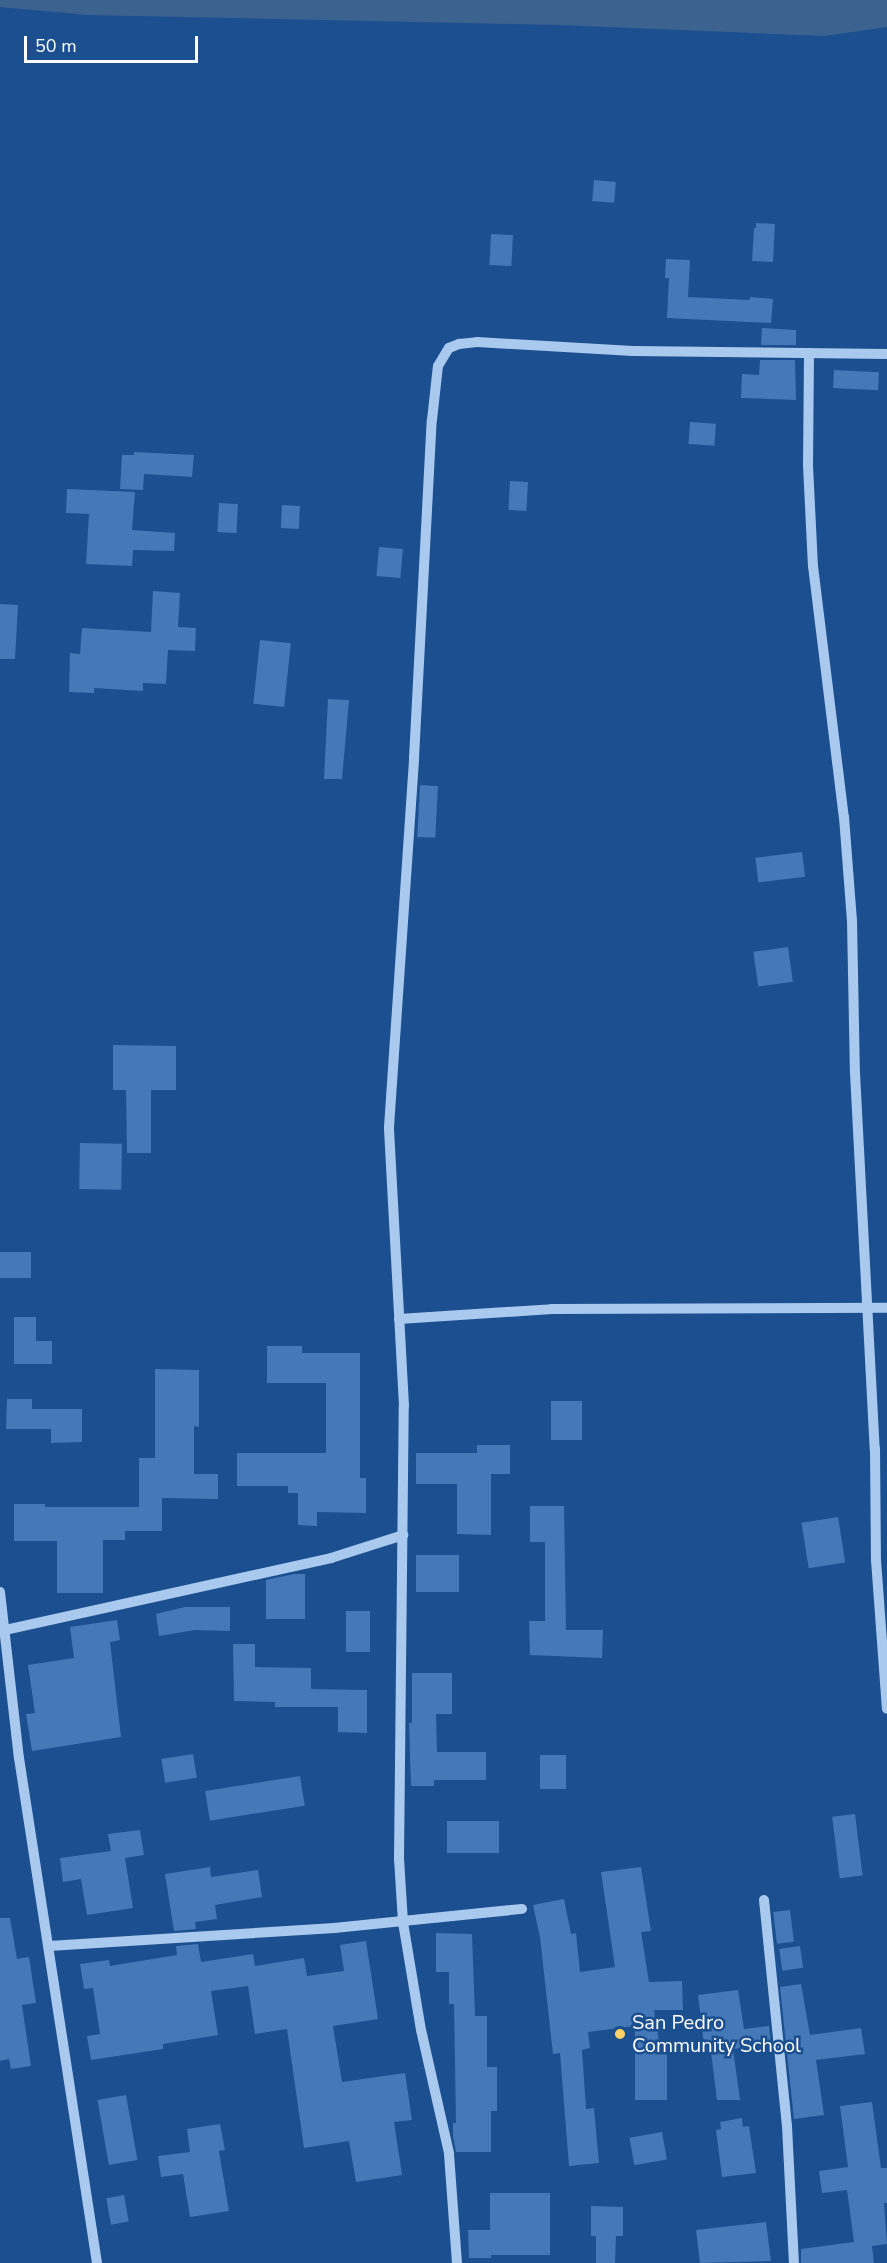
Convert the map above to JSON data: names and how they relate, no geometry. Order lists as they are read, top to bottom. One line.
{"places":["San Pedro Community School"],"scale_bar":"50 m"}
